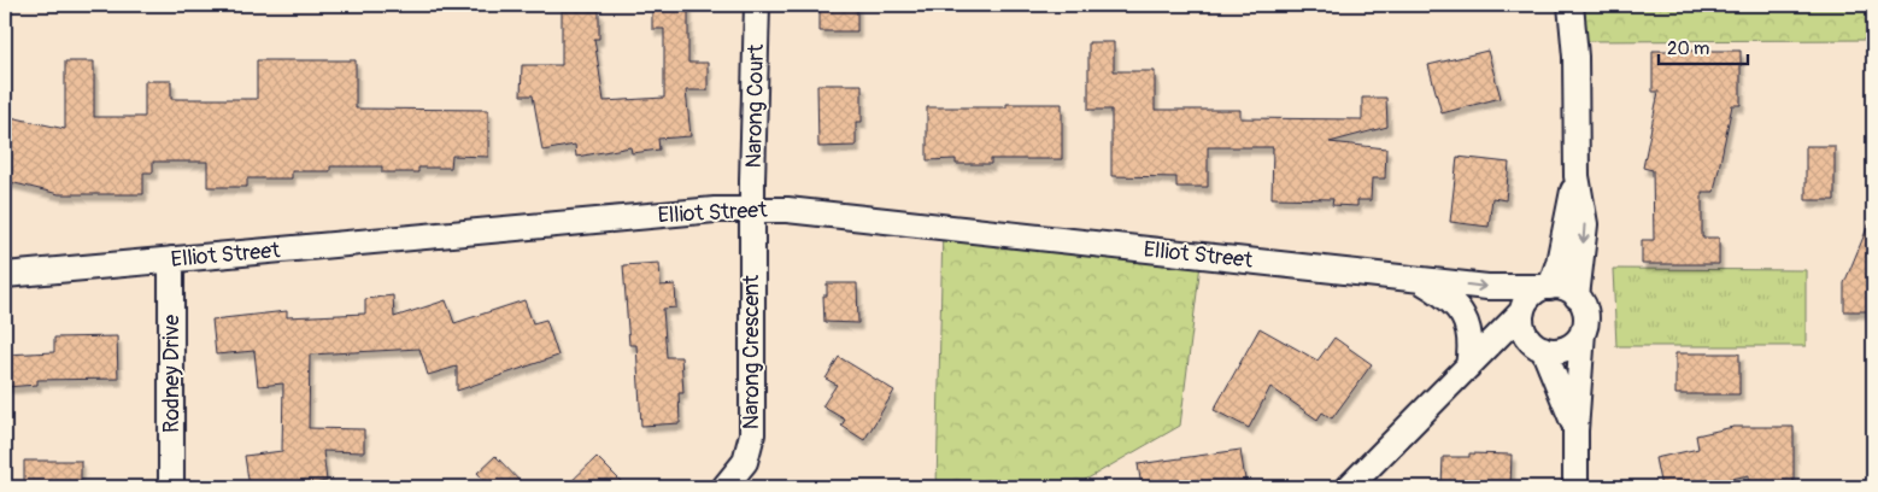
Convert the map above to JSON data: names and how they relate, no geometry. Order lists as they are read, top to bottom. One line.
{"streets":{"street":["Narong Court","Elliot Street","Narong Crescent","Rodney Drive"]},"crossings":[["Narong Court","Elliot Street"],["Narong Court","Narong Crescent"],["Elliot Street","Narong Crescent"],["Elliot Street","Rodney Drive"]],"scale_bar":"20 m"}
